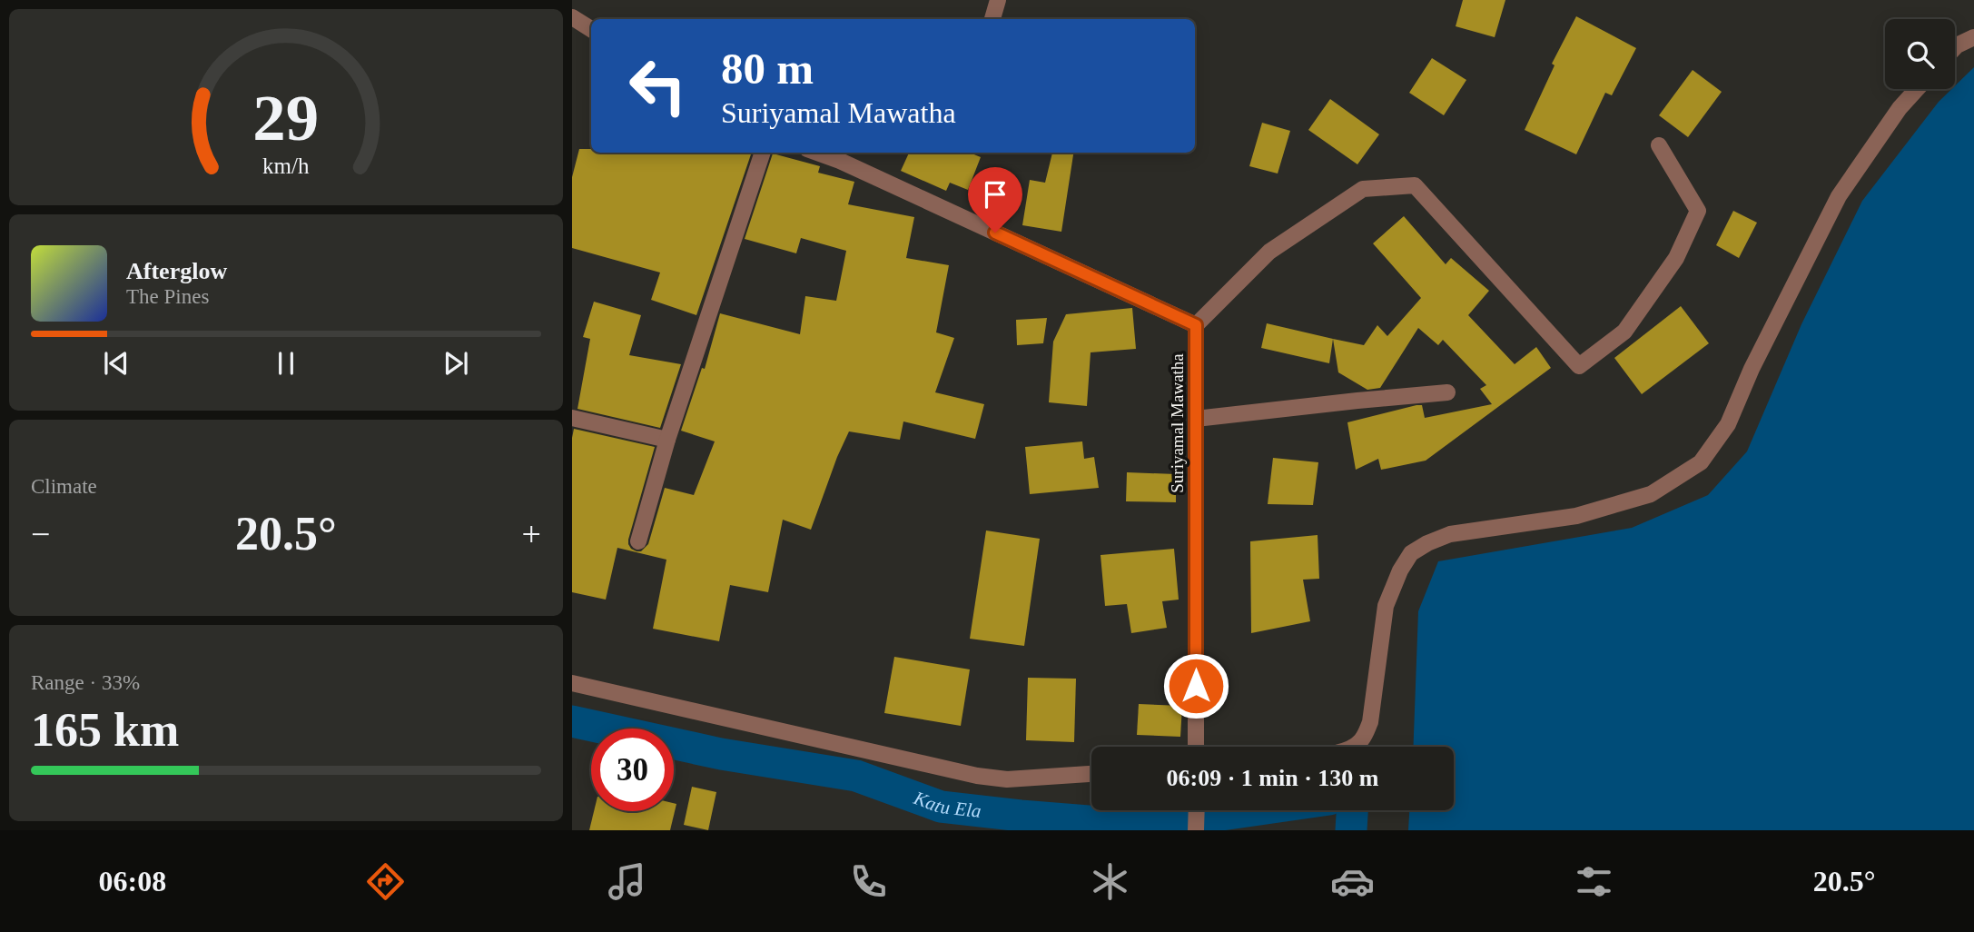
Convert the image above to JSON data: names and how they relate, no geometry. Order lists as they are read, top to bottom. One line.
{"streets":{"street":["Suriyamal Mawatha"]},"water":["Katu Ela"],"page":{"turn":["80 m","Suriyamal Mawatha"],"song":["Afterglow","The Pines"],"tile":["Climate",["Range · 33%","165 km"]],"heat":["−","20.5°","+"],"limit":"30","trip":"06:09 · 1 min · 130 m","tabs":["06:08","20.5°"],"gauge":["29","km/h"]}}
